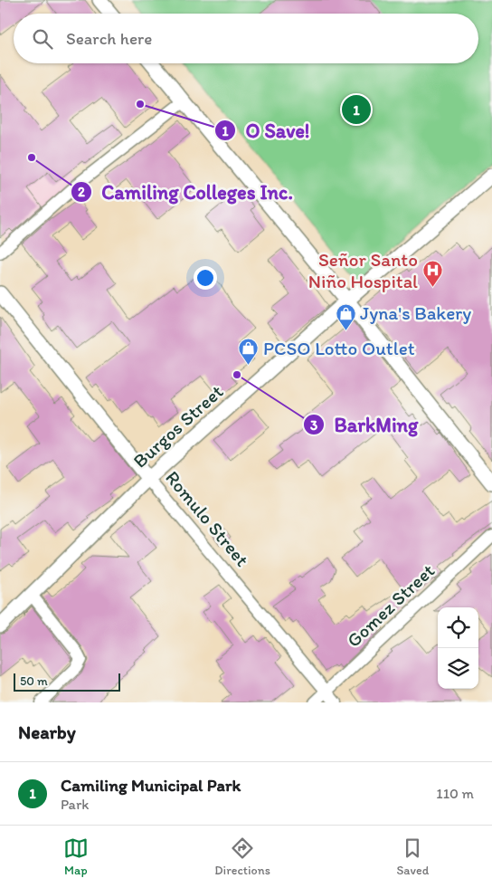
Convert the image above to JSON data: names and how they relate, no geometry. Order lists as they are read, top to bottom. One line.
{"streets":{"street":["Burgos Street","Romulo Street","Gomez Street"]},"crossings":[["Burgos Street","Romulo Street"],["Romulo Street","Gomez Street"]],"places":{"other":["O Save!","Camiling Colleges Inc.","BarkMing"],"hospital":["Señor Santo Niño Hospital"],"shop":["Jyna's Bakery","PCSO Lotto Outlet"]},"scale_bar":"50 m","page":{"search":"Search here","pins":"1","scale":"50 m","heading":"Nearby","list":[{"mark":"1","name":"Camiling Municipal Park","note":"Park","value":"110 m"}],"nav":["Map","Directions","Saved"]}}
